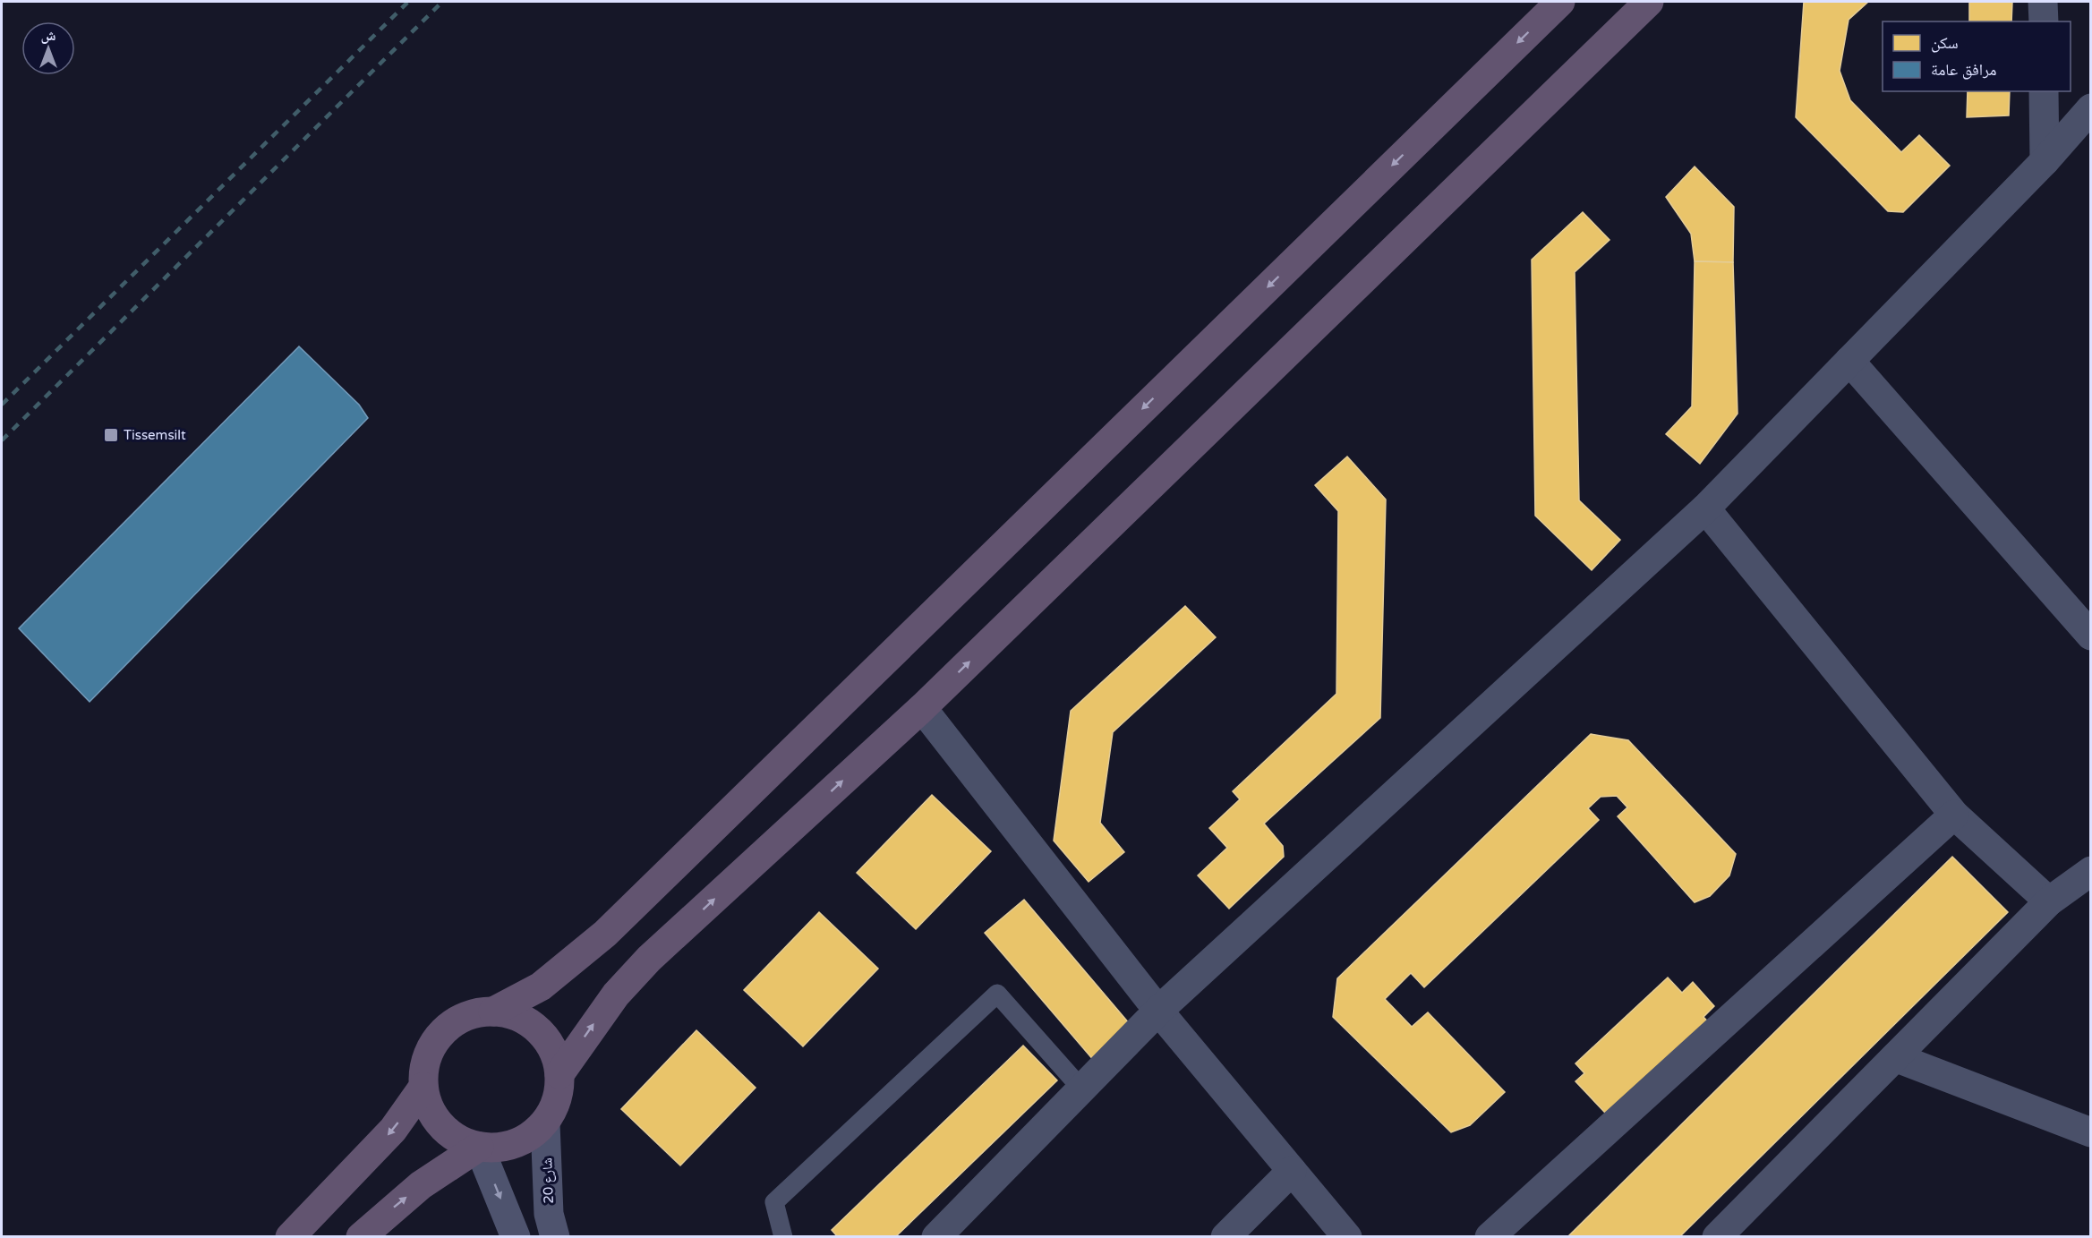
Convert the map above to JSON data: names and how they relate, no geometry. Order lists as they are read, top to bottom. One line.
{"streets":{"street":["شارع 20"]},"places":{"transit":["Tissemsilt"]},"legend":["سكن","مرافق عامة"],"north":"top"}
